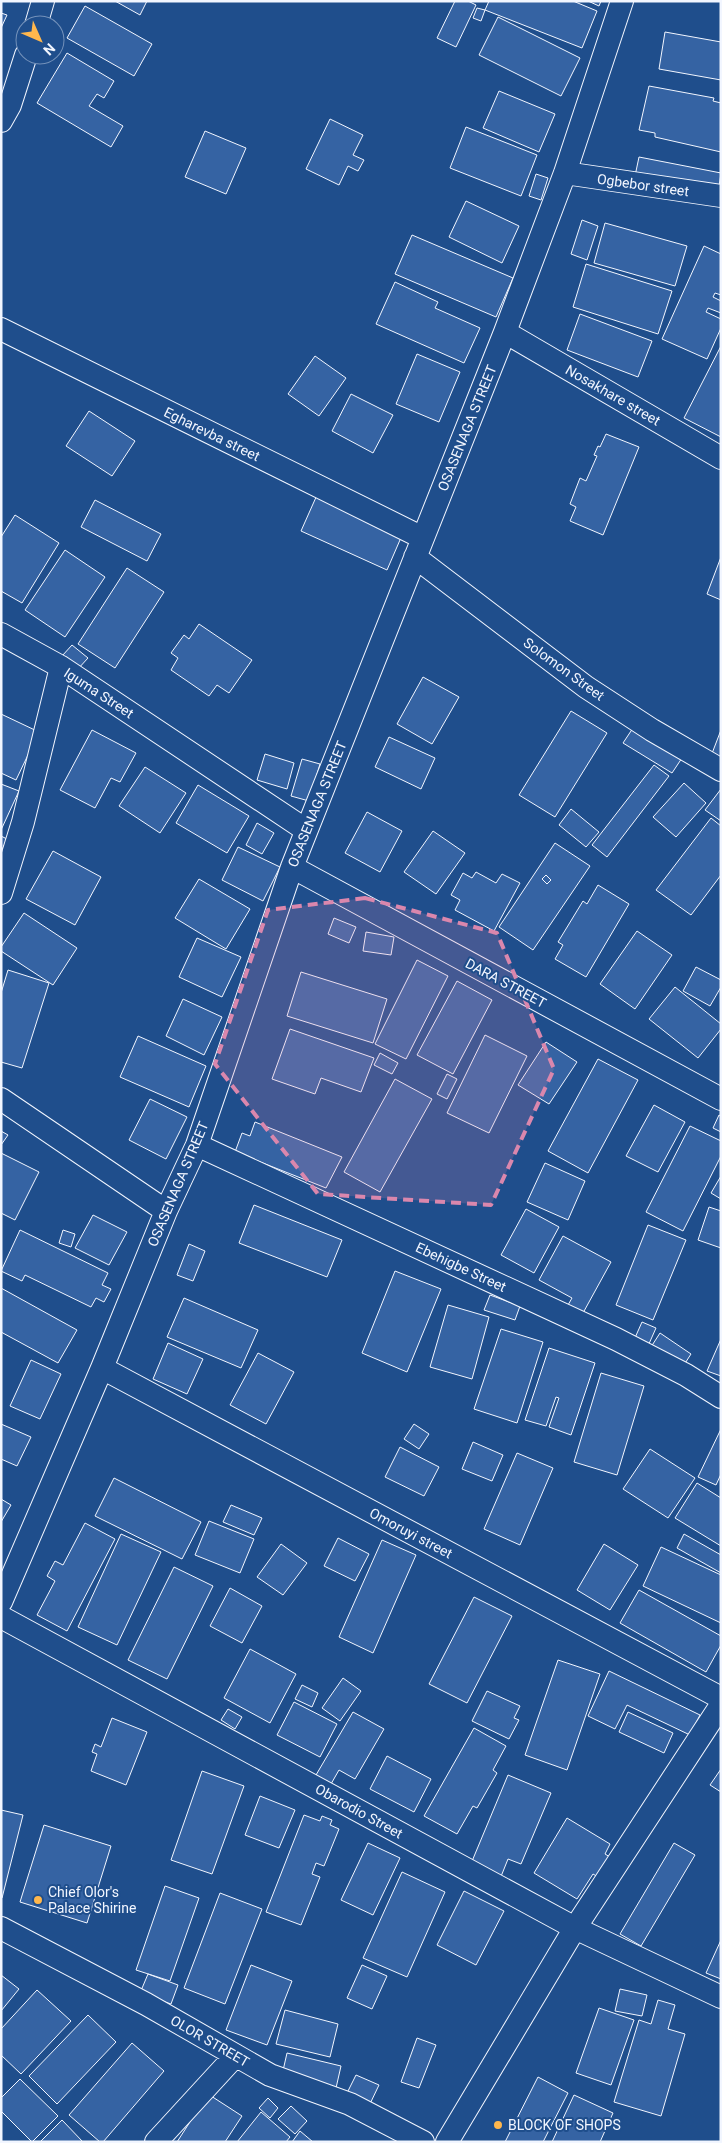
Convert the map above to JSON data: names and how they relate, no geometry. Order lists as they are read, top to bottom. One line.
{"streets":{"street":["Ogbebor street","Nosakhare street","OSASENAGA STREET","Egharevba street","Solomon Street","Iguma Street","DARA STREET","Ebehigbe Street","Omoruyi street","Obarodio Street","OLOR STREET"]},"crossings":[["Ogbebor street","OSASENAGA STREET"],["Nosakhare street","OSASENAGA STREET"],["OSASENAGA STREET","Egharevba street"],["OSASENAGA STREET","Solomon Street"],["OSASENAGA STREET","Iguma Street"],["OSASENAGA STREET","DARA STREET"],["OSASENAGA STREET","Ebehigbe Street"],["OSASENAGA STREET","Omoruyi street"],["Egharevba street","Solomon Street"]],"places":["Chief Olor's Palace Shirine","BLOCK OF SHOPS"],"north":"bottom right"}
